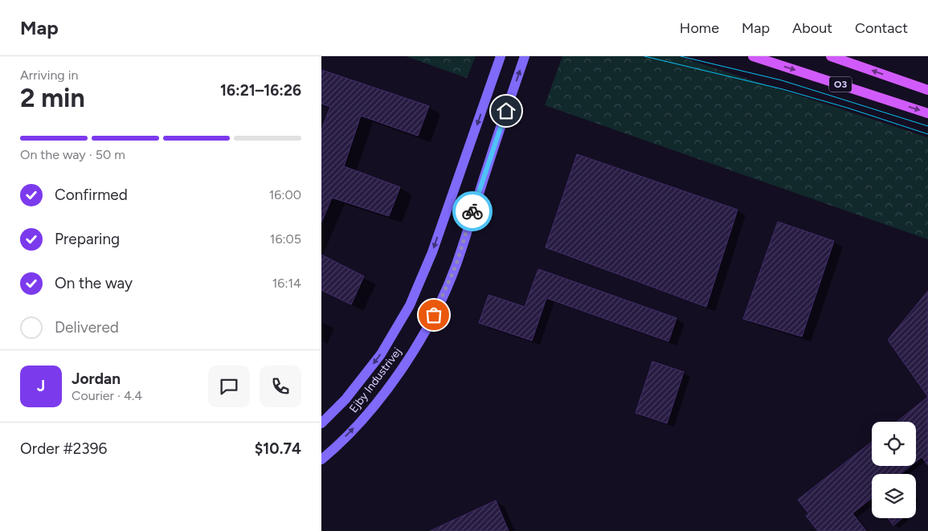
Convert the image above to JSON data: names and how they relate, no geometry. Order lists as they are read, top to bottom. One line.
{"streets":{"main road":["O3"],"street":["Ejby Industrivej"]},"page":{"header":"Map","nav":["Home","Map","About","Contact"],"heading":["2 min","Arriving in","16:21–16:26"],"panel":["Jordan","Courier · 4.4","Order #2396","$10.74"],"bar":"On the way · 50 m","list":[["Confirmed","16:00"],["Preparing","16:05"],["On the way","16:14"],"Delivered"],"round":"J"}}
